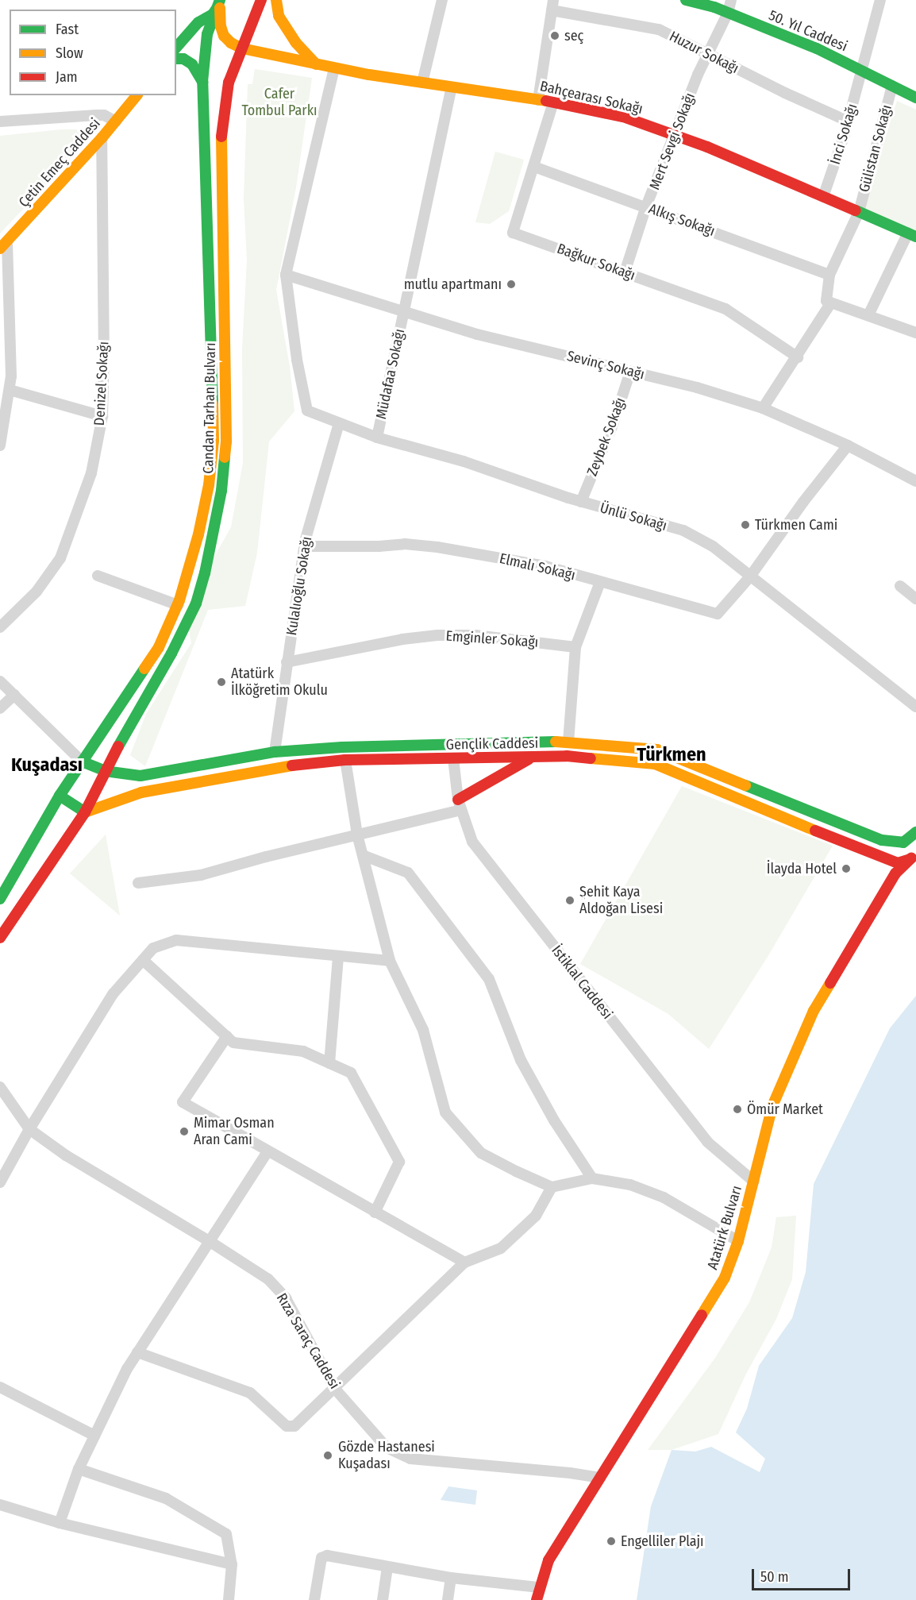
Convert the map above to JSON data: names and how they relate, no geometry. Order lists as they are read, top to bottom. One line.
{"streets":{"main road":["50. Yıl Caddesi","Bahçearası Sokağı","Çetin Emeç Caddesi","Candan Tarhan Bulvarı","Gençlik Caddesi","Atatürk Bulvarı"],"street":["Huzur Sokağı","İnci Sokağı","Mert Sevgi Sokağı","Gülistan Sokağı","Alkış Sokağı","Bağkur Sokağı","Sevinç Sokağı","Müdafaa Sokağı","Denizel Sokağı","Zeybek Sokağı","Ünlü Sokağı","Elmalı Sokağı","Kulalıoğlu Sokağı","Emginler Sokağı","İstiklal Caddesi","Rıza Saraç Caddesi"]},"crossings":[["50. Yıl Caddesi","İnci Sokağı"],["50. Yıl Caddesi","Mert Sevgi Sokağı"],["50. Yıl Caddesi","Gülistan Sokağı"],["Huzur Sokağı","İnci Sokağı"],["Huzur Sokağı","Mert Sevgi Sokağı"],["Bahçearası Sokağı","İnci Sokağı"],["Bahçearası Sokağı","Mert Sevgi Sokağı"],["Bahçearası Sokağı","Gülistan Sokağı"],["Bahçearası Sokağı","Bağkur Sokağı"],["Bahçearası Sokağı","Müdafaa Sokağı"],["Bahçearası Sokağı","Candan Tarhan Bulvarı"],["Mert Sevgi Sokağı","Alkış Sokağı"],["Mert Sevgi Sokağı","Bağkur Sokağı"],["Gülistan Sokağı","Alkış Sokağı"],["Çetin Emeç Caddesi","Denizel Sokağı"],["Alkış Sokağı","Bağkur Sokağı"],["Sevinç Sokağı","Müdafaa Sokağı"],["Sevinç Sokağı","Zeybek Sokağı"],["Sevinç Sokağı","Ünlü Sokağı"],["Müdafaa Sokağı","Ünlü Sokağı"],["Candan Tarhan Bulvarı","Gençlik Caddesi"],["Zeybek Sokağı","Ünlü Sokağı"],["Ünlü Sokağı","Elmalı Sokağı"],["Ünlü Sokağı","Kulalıoğlu Sokağı"],["Elmalı Sokağı","Kulalıoğlu Sokağı"],["Kulalıoğlu Sokağı","Emginler Sokağı"],["Kulalıoğlu Sokağı","Gençlik Caddesi"],["Gençlik Caddesi","İstiklal Caddesi"],["Gençlik Caddesi","Atatürk Bulvarı"],["İstiklal Caddesi","Atatürk Bulvarı"],["Atatürk Bulvarı","Rıza Saraç Caddesi"]],"districts":["Türkmen","Kuşadası"],"parks":["Cafer Tombul Parkı"],"places":["seç","mutlu apartmanı","Türkmen Cami","Atatürk İlköğretim Okulu","İlayda Hotel","Şehit Kaya Aldoğan Lisesi","Ömür Market","Mimar Osman Aran Cami","Gözde Hastanesi Kuşadası","Engelliler Plajı"],"legend":["Fast","Slow","Jam"],"scale_bar":"50 m"}
